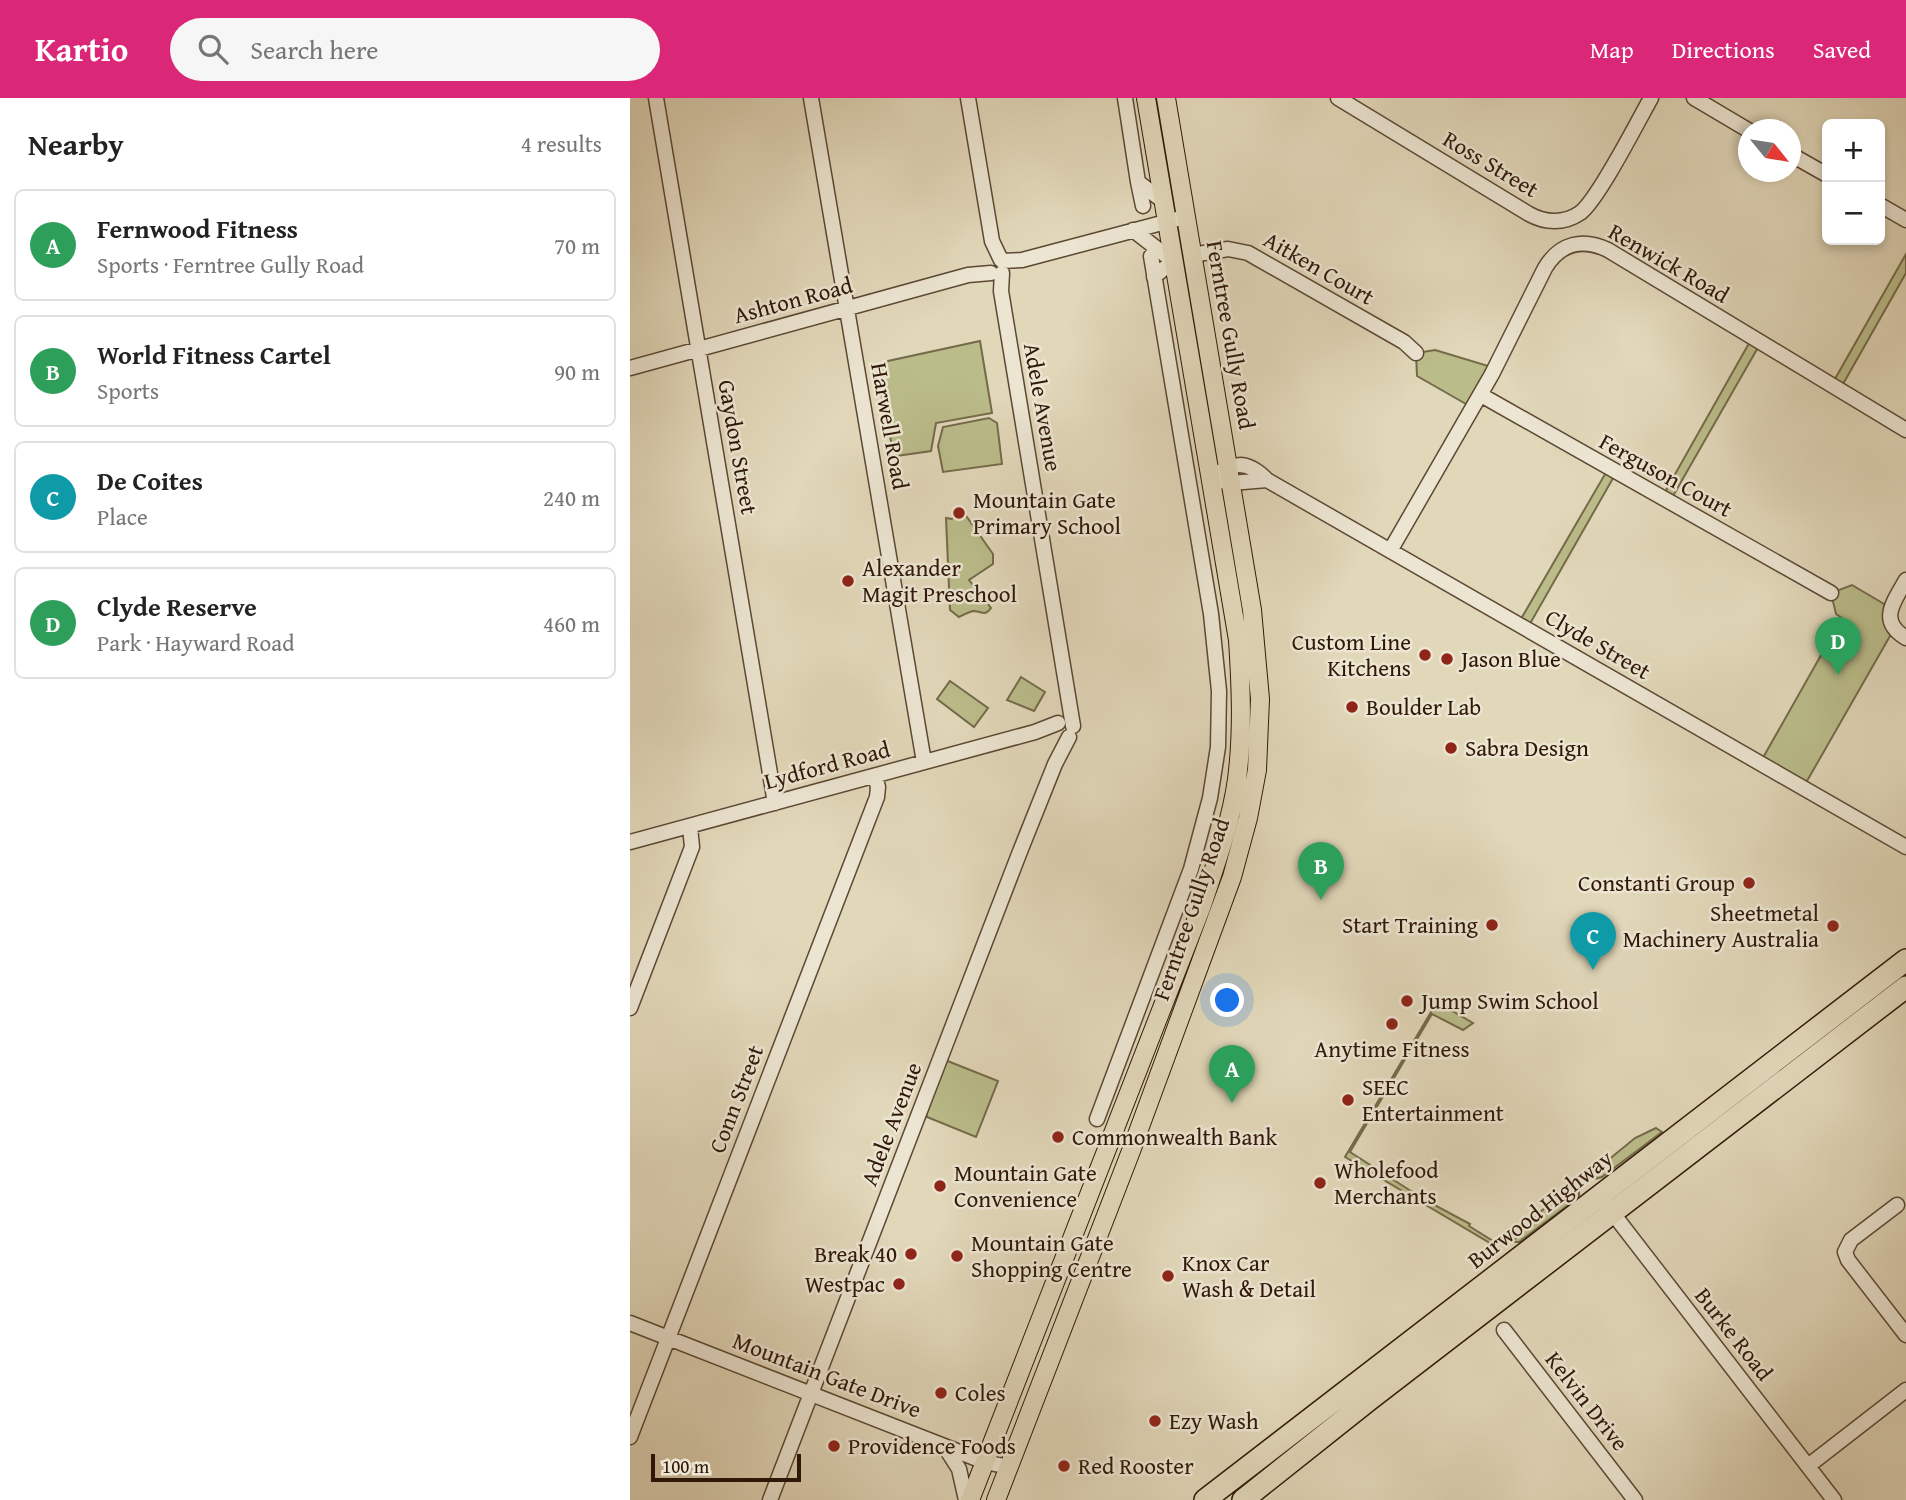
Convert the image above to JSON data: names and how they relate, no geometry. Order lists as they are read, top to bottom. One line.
{"streets":{"highway":["Burwood Highway"],"main road":["Ferntree Gully Road"],"street":["Ross Street","Renwick Road","Aitken Court","Ashton Road","Adele Avenue","Harwell Road","Gaydon Street","Ferguson Court","Clyde Street","Lydford Road","Conn Street","Burke Road","Mountain Gate Drive","Kelvin Drive"]},"crossings":[["Renwick Road","Ferguson Court"],["Renwick Road","Clyde Street"],["Aitken Court","Ferntree Gully Road"],["Ashton Road","Ferntree Gully Road"],["Ashton Road","Adele Avenue"],["Ashton Road","Harwell Road"],["Ashton Road","Gaydon Street"],["Ferntree Gully Road","Clyde Street"],["Ferntree Gully Road","Mountain Gate Drive"],["Adele Avenue","Lydford Road"],["Adele Avenue","Mountain Gate Drive"],["Harwell Road","Lydford Road"],["Gaydon Street","Lydford Road"],["Lydford Road","Conn Street"],["Conn Street","Mountain Gate Drive"],["Burwood Highway","Burke Road"]],"places":["Mountain Gate Primary School","Alexander Magit Preschool","Custom Line Kitchens","Jason Blue","Boulder Lab","Sabra Design","Constanti Group","Start Training","Sheetmetal Machinery Australia","Jump Swim School","Anytime Fitness","SEEC Entertainment","Commonwealth Bank","Wholefood Merchants","Mountain Gate Convenience","Break 40","Mountain Gate Shopping Centre","Knox Car Wash & Detail","Westpac","Coles","Ezy Wash","Providence Foods","Red Rooster"],"scale_bar":"100 m","north":"bottom right","page":{"header":"Kartio","search":"Search here","nav":["Map","Directions","Saved"],"heading":["Nearby","4 results"],"map_buttons":["+","−"],"list":[{"mark":"A","name":"Fernwood Fitness","note":"Sports · Ferntree Gully Road","value":"70 m"},{"mark":"B","name":"World Fitness Cartel","note":"Sports","value":"90 m"},{"mark":"C","name":"De Coites","note":"Place","value":"240 m"},{"mark":"D","name":"Clyde Reserve","note":"Park · Hayward Road","value":"460 m"}],"pins":["D","B","C","A"],"scale":"100 m"}}
